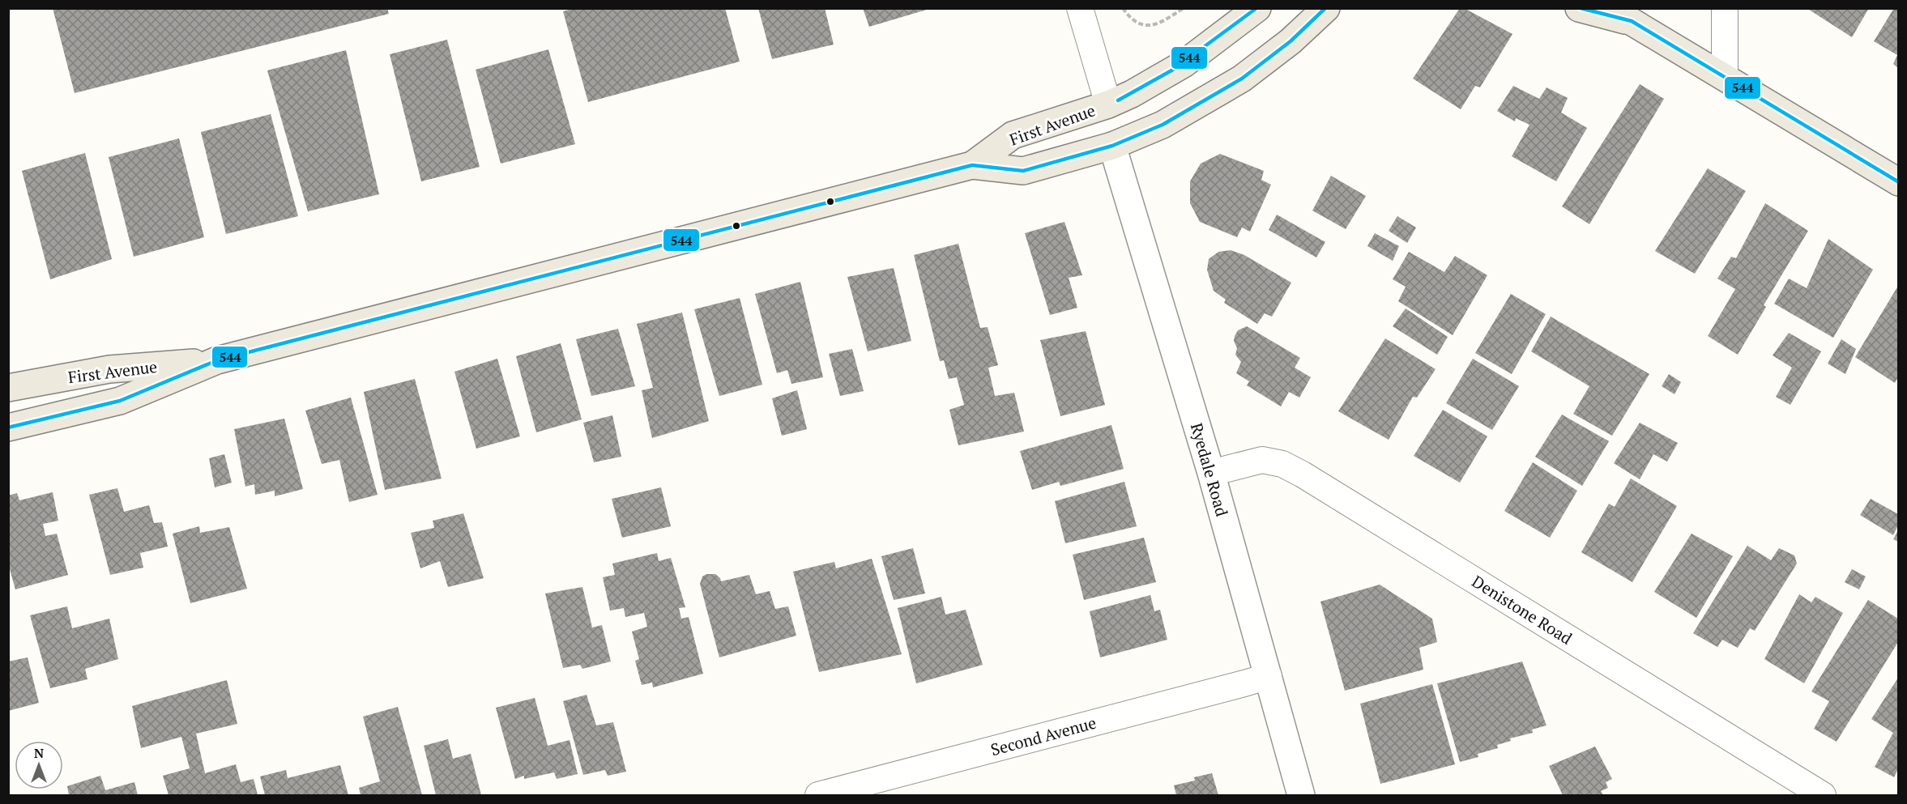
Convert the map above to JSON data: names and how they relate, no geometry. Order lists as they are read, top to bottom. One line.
{"streets":{"main road":["First Avenue"],"street":["Ryedale Road","Denistone Road","Second Avenue"]},"crossings":[["First Avenue","Ryedale Road"],["Ryedale Road","Denistone Road"],["Ryedale Road","Second Avenue"]],"lines":["transit line 544"],"north":"top"}
